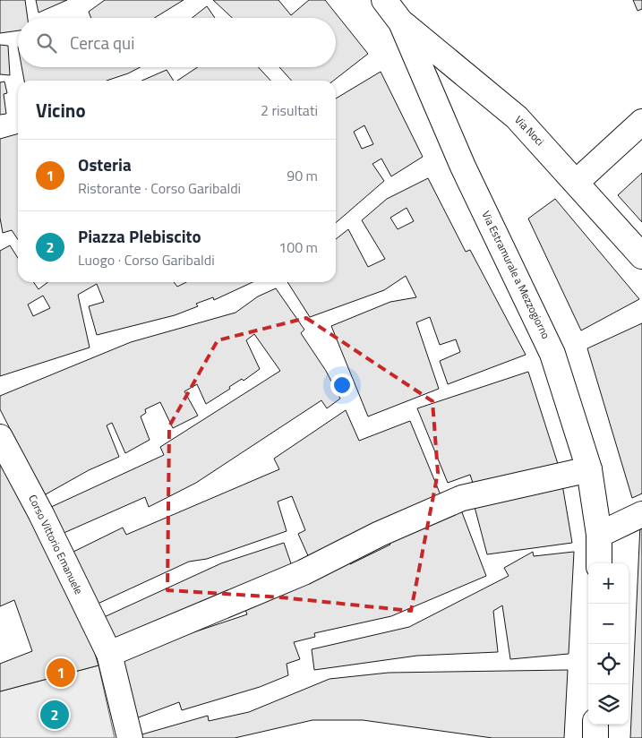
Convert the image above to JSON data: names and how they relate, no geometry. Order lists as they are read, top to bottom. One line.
{"streets":{"street":["Via Noci","Via Estramurale a Mezzogiorno","Corso Vittorio Emanuele"]},"crossings":[["Via Noci","Via Estramurale a Mezzogiorno"]],"page":{"search":"Cerca qui","heading":["Vicino","2 risultati"],"list":[{"mark":"1","name":"Osteria","note":"Ristorante · Corso Garibaldi","value":"90 m"},{"mark":"2","name":"Piazza Plebiscito","note":"Luogo · Corso Garibaldi","value":"100 m"}],"map_buttons":["+","−"],"pins":["1","2"]}}
